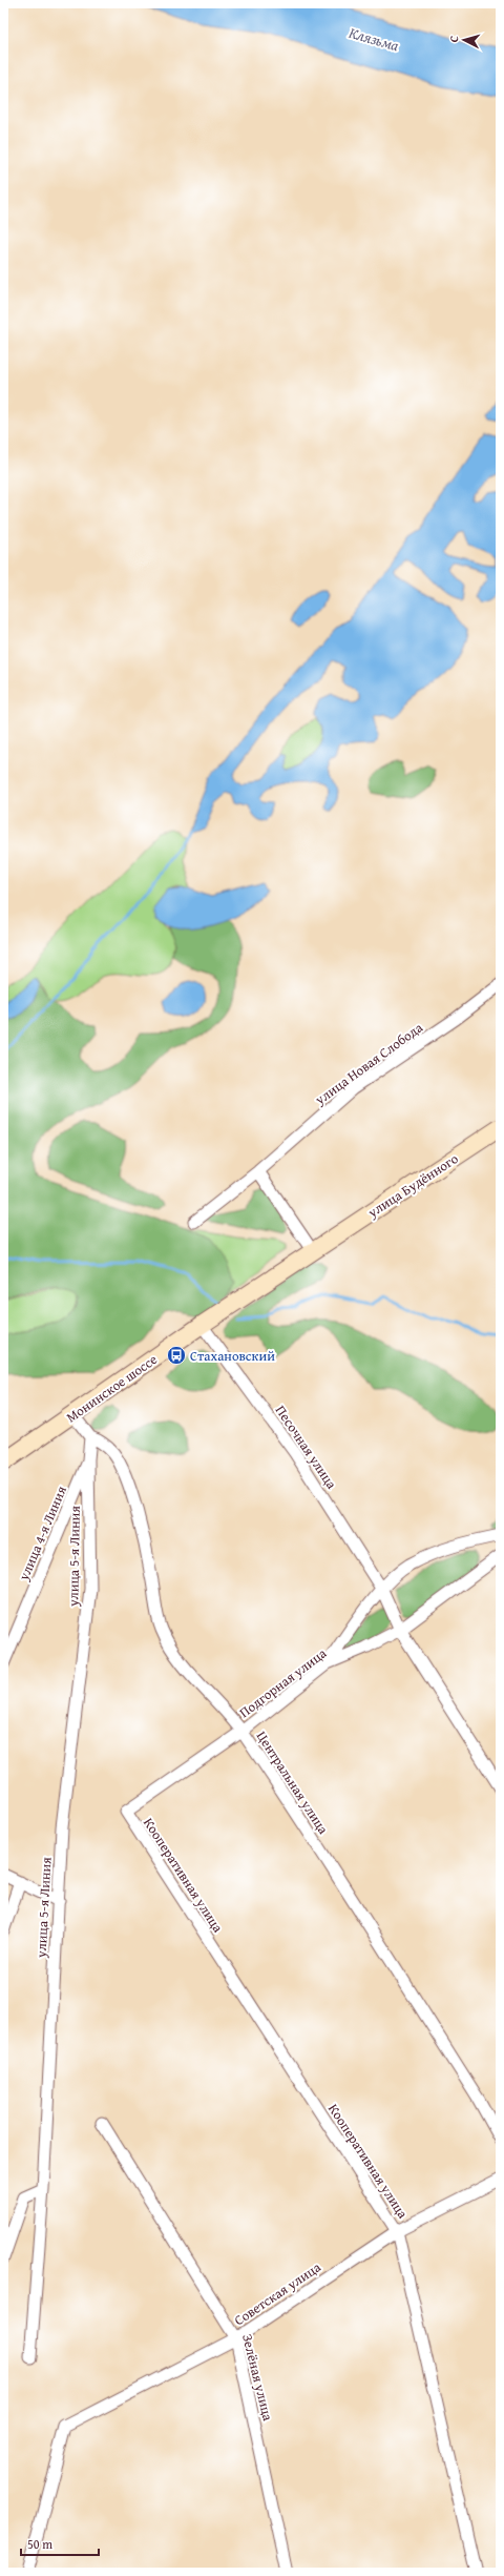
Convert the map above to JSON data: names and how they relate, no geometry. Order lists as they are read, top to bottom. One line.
{"streets":{"main road":["улица Будённого","Монинское шоссе"],"street":["улица Новая Слобода","Песочная улица","улица 4-я Линия","улица 5-я Линия","Подгорная улица","Центральная улица","Кооперативная улица","Советская улица","Зелёная улица"]},"crossings":[["улица Будённого","Монинское шоссе"],["Монинское шоссе","Песочная улица"],["Песочная улица","Подгорная улица"],["улица 4-я Линия","улица 5-я Линия"],["Подгорная улица","Центральная улица"],["Подгорная улица","Кооперативная улица"],["Кооперативная улица","Советская улица"],["Советская улица","Зелёная улица"]],"water":["Клязьма"],"places":{"bus stop":["Стахановский"]},"scale_bar":"50 m","north":"left"}
